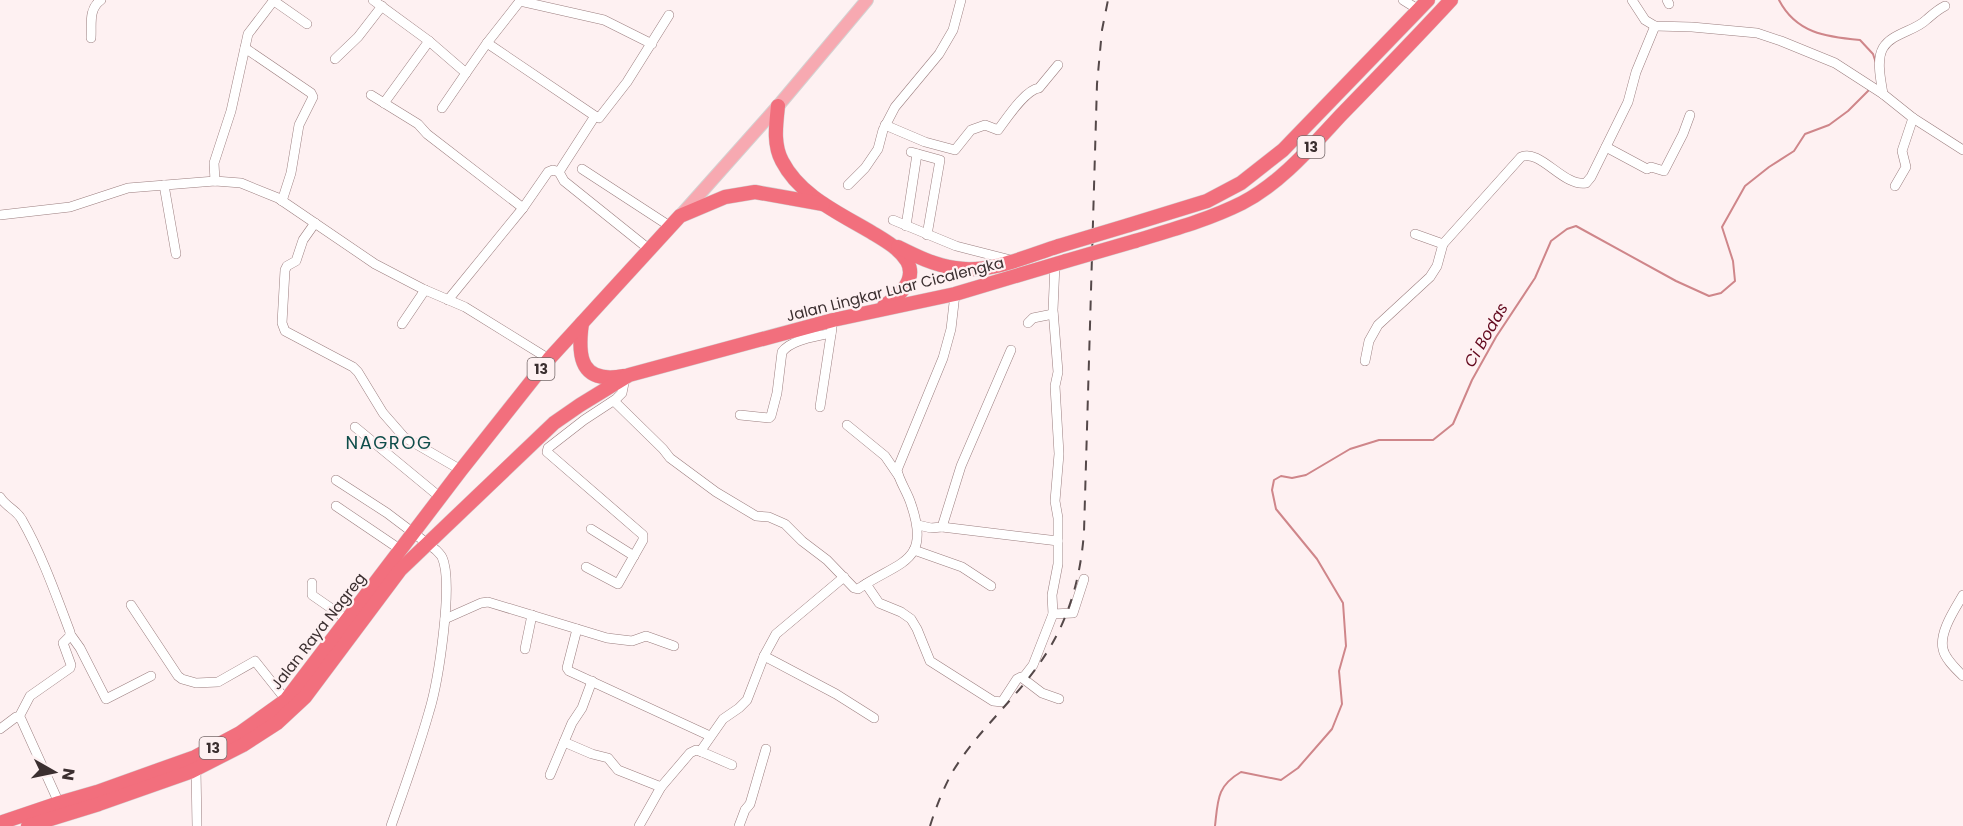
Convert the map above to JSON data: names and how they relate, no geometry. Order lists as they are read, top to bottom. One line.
{"streets":{"highway":["13","Jalan Lingkar Luar Cicalengka","Jalan Raya Nagreg"]},"crossings":[["13","Jalan Lingkar Luar Cicalengka"],["13","Jalan Raya Nagreg"],["Jalan Lingkar Luar Cicalengka","Jalan Raya Nagreg"]],"districts":["NAGROG"],"water":["Ci Bodas"],"north":"right"}
